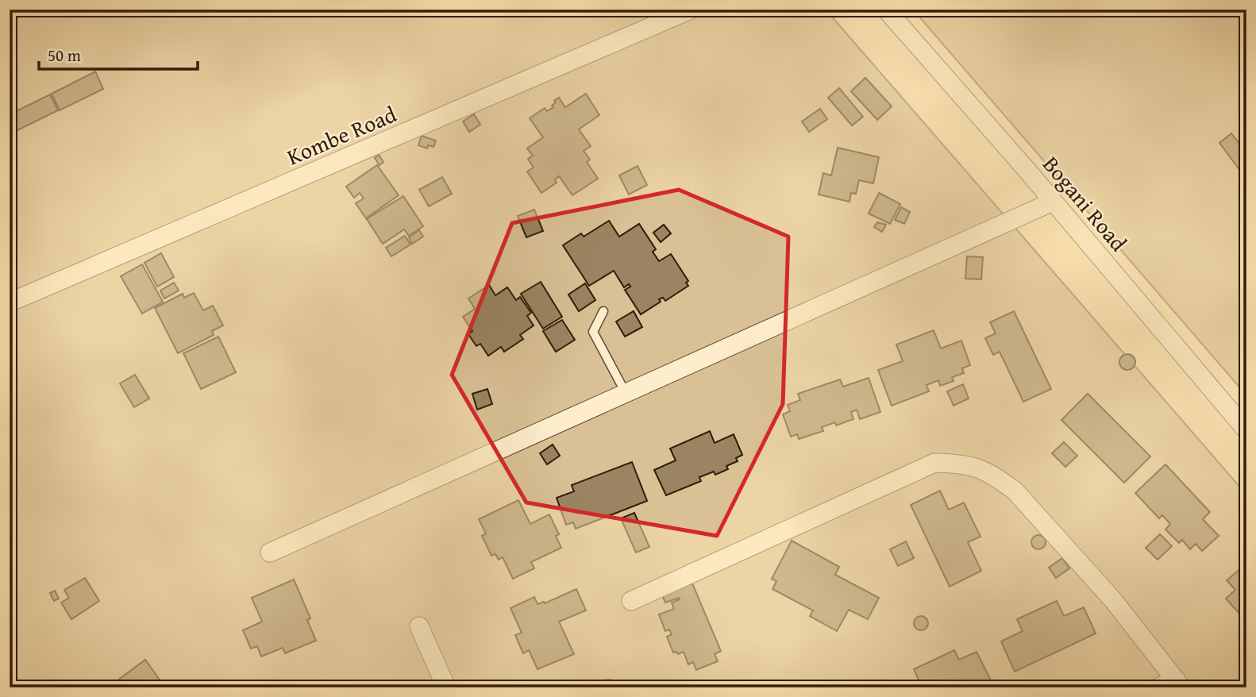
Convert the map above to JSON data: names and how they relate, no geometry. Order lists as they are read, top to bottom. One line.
{"streets":{"street":["Kombe Road","Bogani Road"]},"scale_bar":"50 m"}
